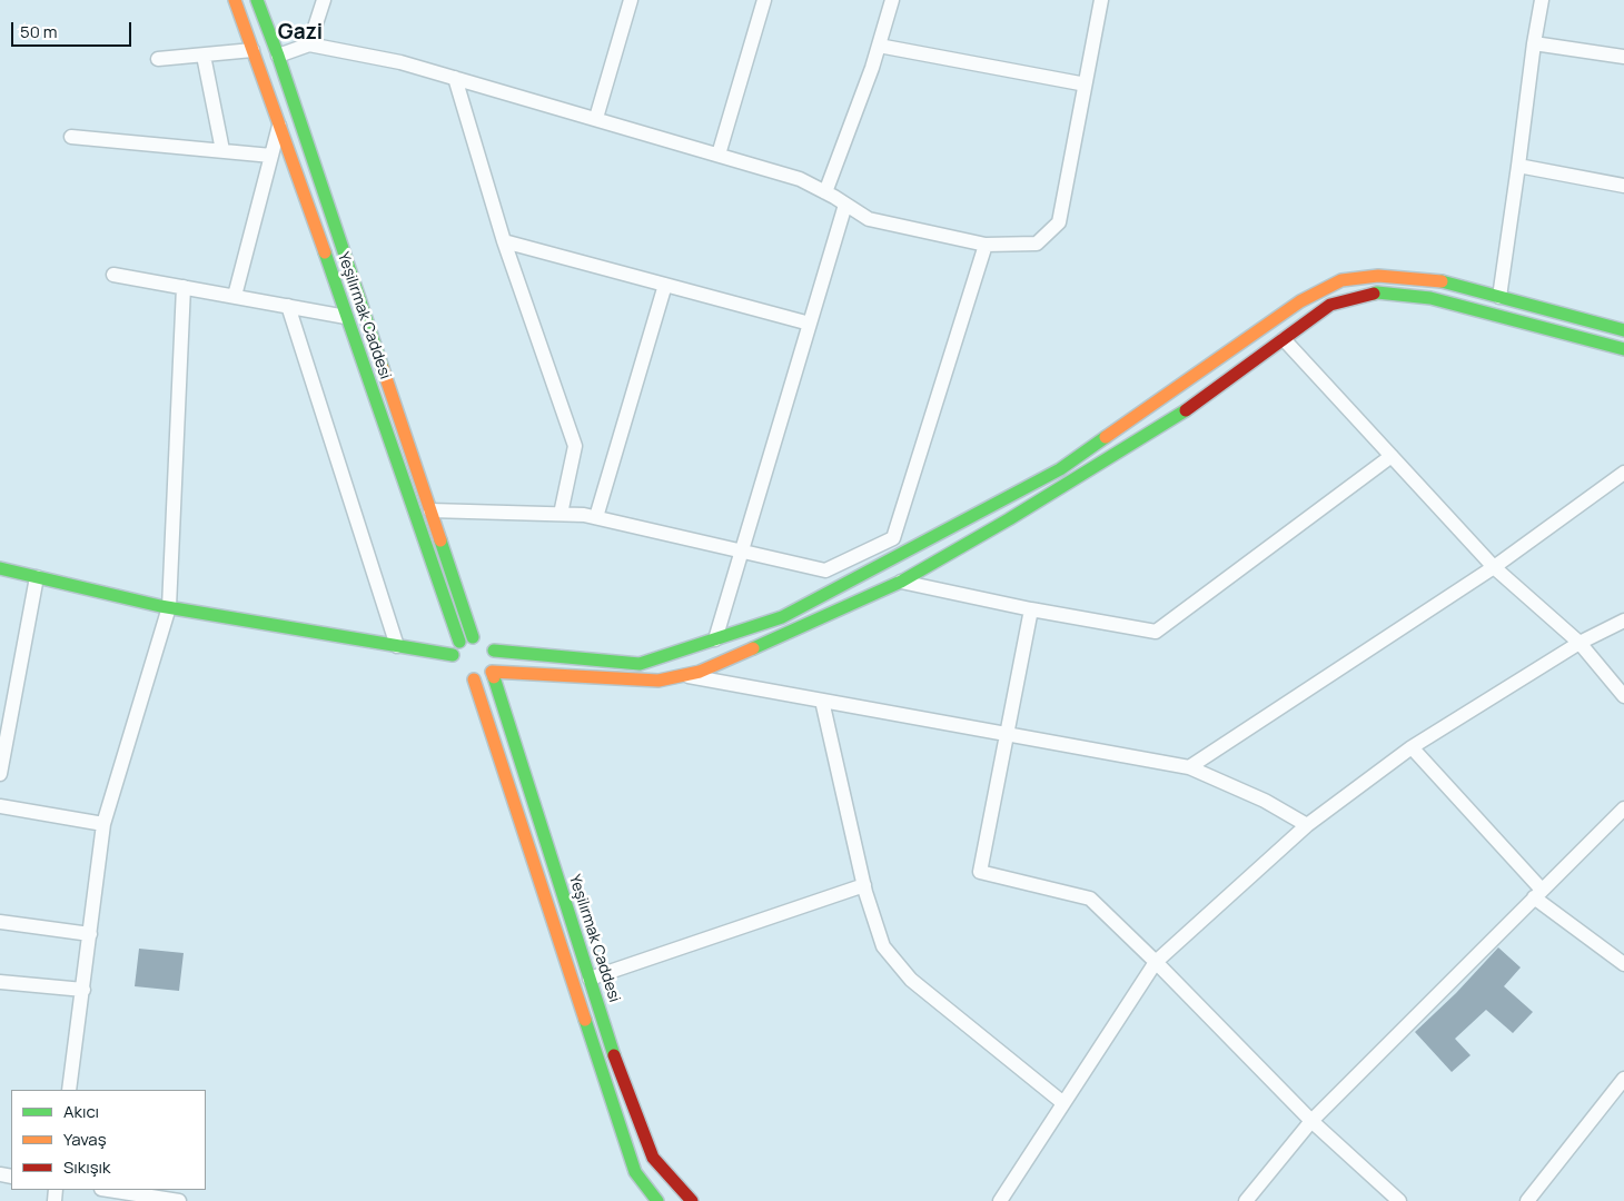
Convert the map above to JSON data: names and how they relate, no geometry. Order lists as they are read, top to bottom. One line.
{"streets":{"main road":["Yeşilırmak Caddesi"]},"districts":["Gazi"],"legend":["Akıcı","Yavaş","Sıkışık"],"scale_bar":"50 m"}
